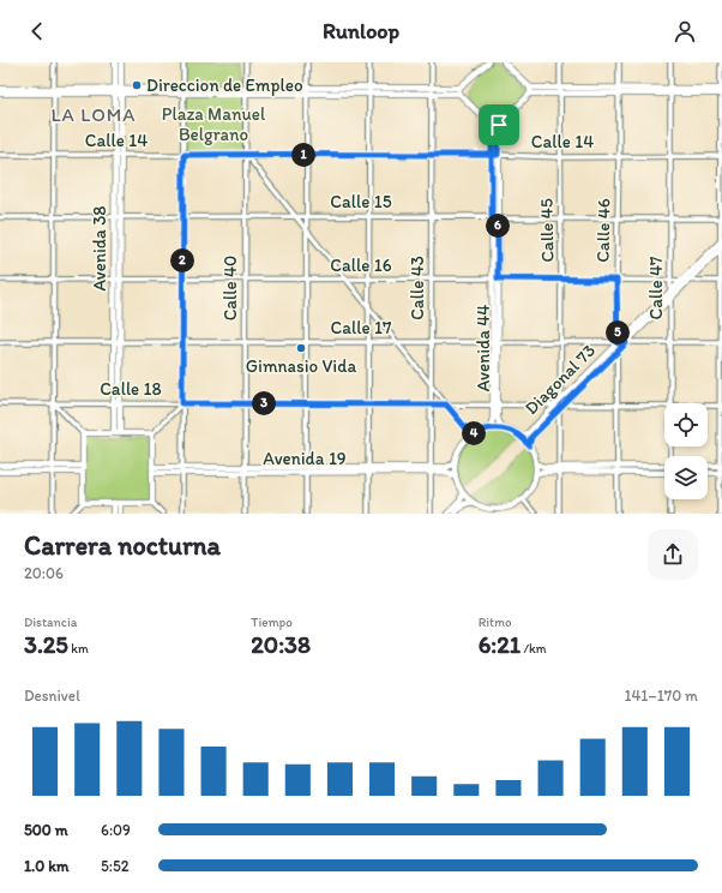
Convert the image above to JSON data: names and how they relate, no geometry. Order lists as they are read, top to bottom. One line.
{"streets":{"main road":["Avenida 38","Avenida 44","Diagonal 73","Avenida 19"],"street":["Calle 14","Calle 15","Calle 45","Calle 46","Calle 16","Calle 40","Calle 43","Calle 47","Calle 17","Calle 18"]},"crossings":[["Calle 14","Calle 45"],["Calle 14","Calle 46"],["Calle 14","Avenida 38"],["Calle 14","Calle 40"],["Calle 14","Calle 43"],["Calle 14","Calle 47"],["Calle 14","Avenida 44"],["Calle 15","Calle 45"],["Calle 15","Calle 46"],["Calle 15","Avenida 38"],["Calle 15","Calle 40"],["Calle 15","Calle 43"],["Calle 15","Calle 47"],["Calle 15","Avenida 44"],["Calle 45","Calle 16"],["Calle 45","Calle 17"],["Calle 45","Diagonal 73"],["Calle 45","Calle 18"],["Calle 46","Calle 16"],["Calle 46","Calle 17"],["Calle 46","Diagonal 73"],["Calle 46","Calle 18"],["Avenida 38","Calle 16"],["Avenida 38","Calle 17"],["Avenida 38","Calle 18"],["Calle 16","Calle 40"],["Calle 16","Calle 43"],["Calle 16","Calle 47"],["Calle 16","Avenida 44"],["Calle 16","Diagonal 73"],["Calle 40","Calle 17"],["Calle 40","Calle 18"],["Calle 40","Avenida 19"],["Calle 43","Calle 17"],["Calle 43","Calle 18"],["Calle 43","Avenida 19"],["Calle 47","Calle 17"],["Calle 47","Diagonal 73"],["Calle 17","Avenida 44"],["Calle 17","Diagonal 73"],["Avenida 44","Diagonal 73"],["Avenida 44","Calle 18"],["Avenida 44","Avenida 19"],["Diagonal 73","Calle 18"],["Diagonal 73","Avenida 19"]],"districts":["LA LOMA"],"parks":["Plaza Manuel Belgrano"],"places":["Direccion de Empleo","Gimnasio Vida"],"page":{"header":"Runloop","pins":["1","6","2","5","3","4"],"heading":["Carrera nocturna","20:06"],"stats":[["Distancia","3.25 km"],["Tiempo","20:38"],["Ritmo","6:21 /km"]],"chart":["Desnivel","141–170 m"],"list":[{"name":"500 m","note":"6:09"},{"name":"1.0 km","note":"5:52"}]}}
